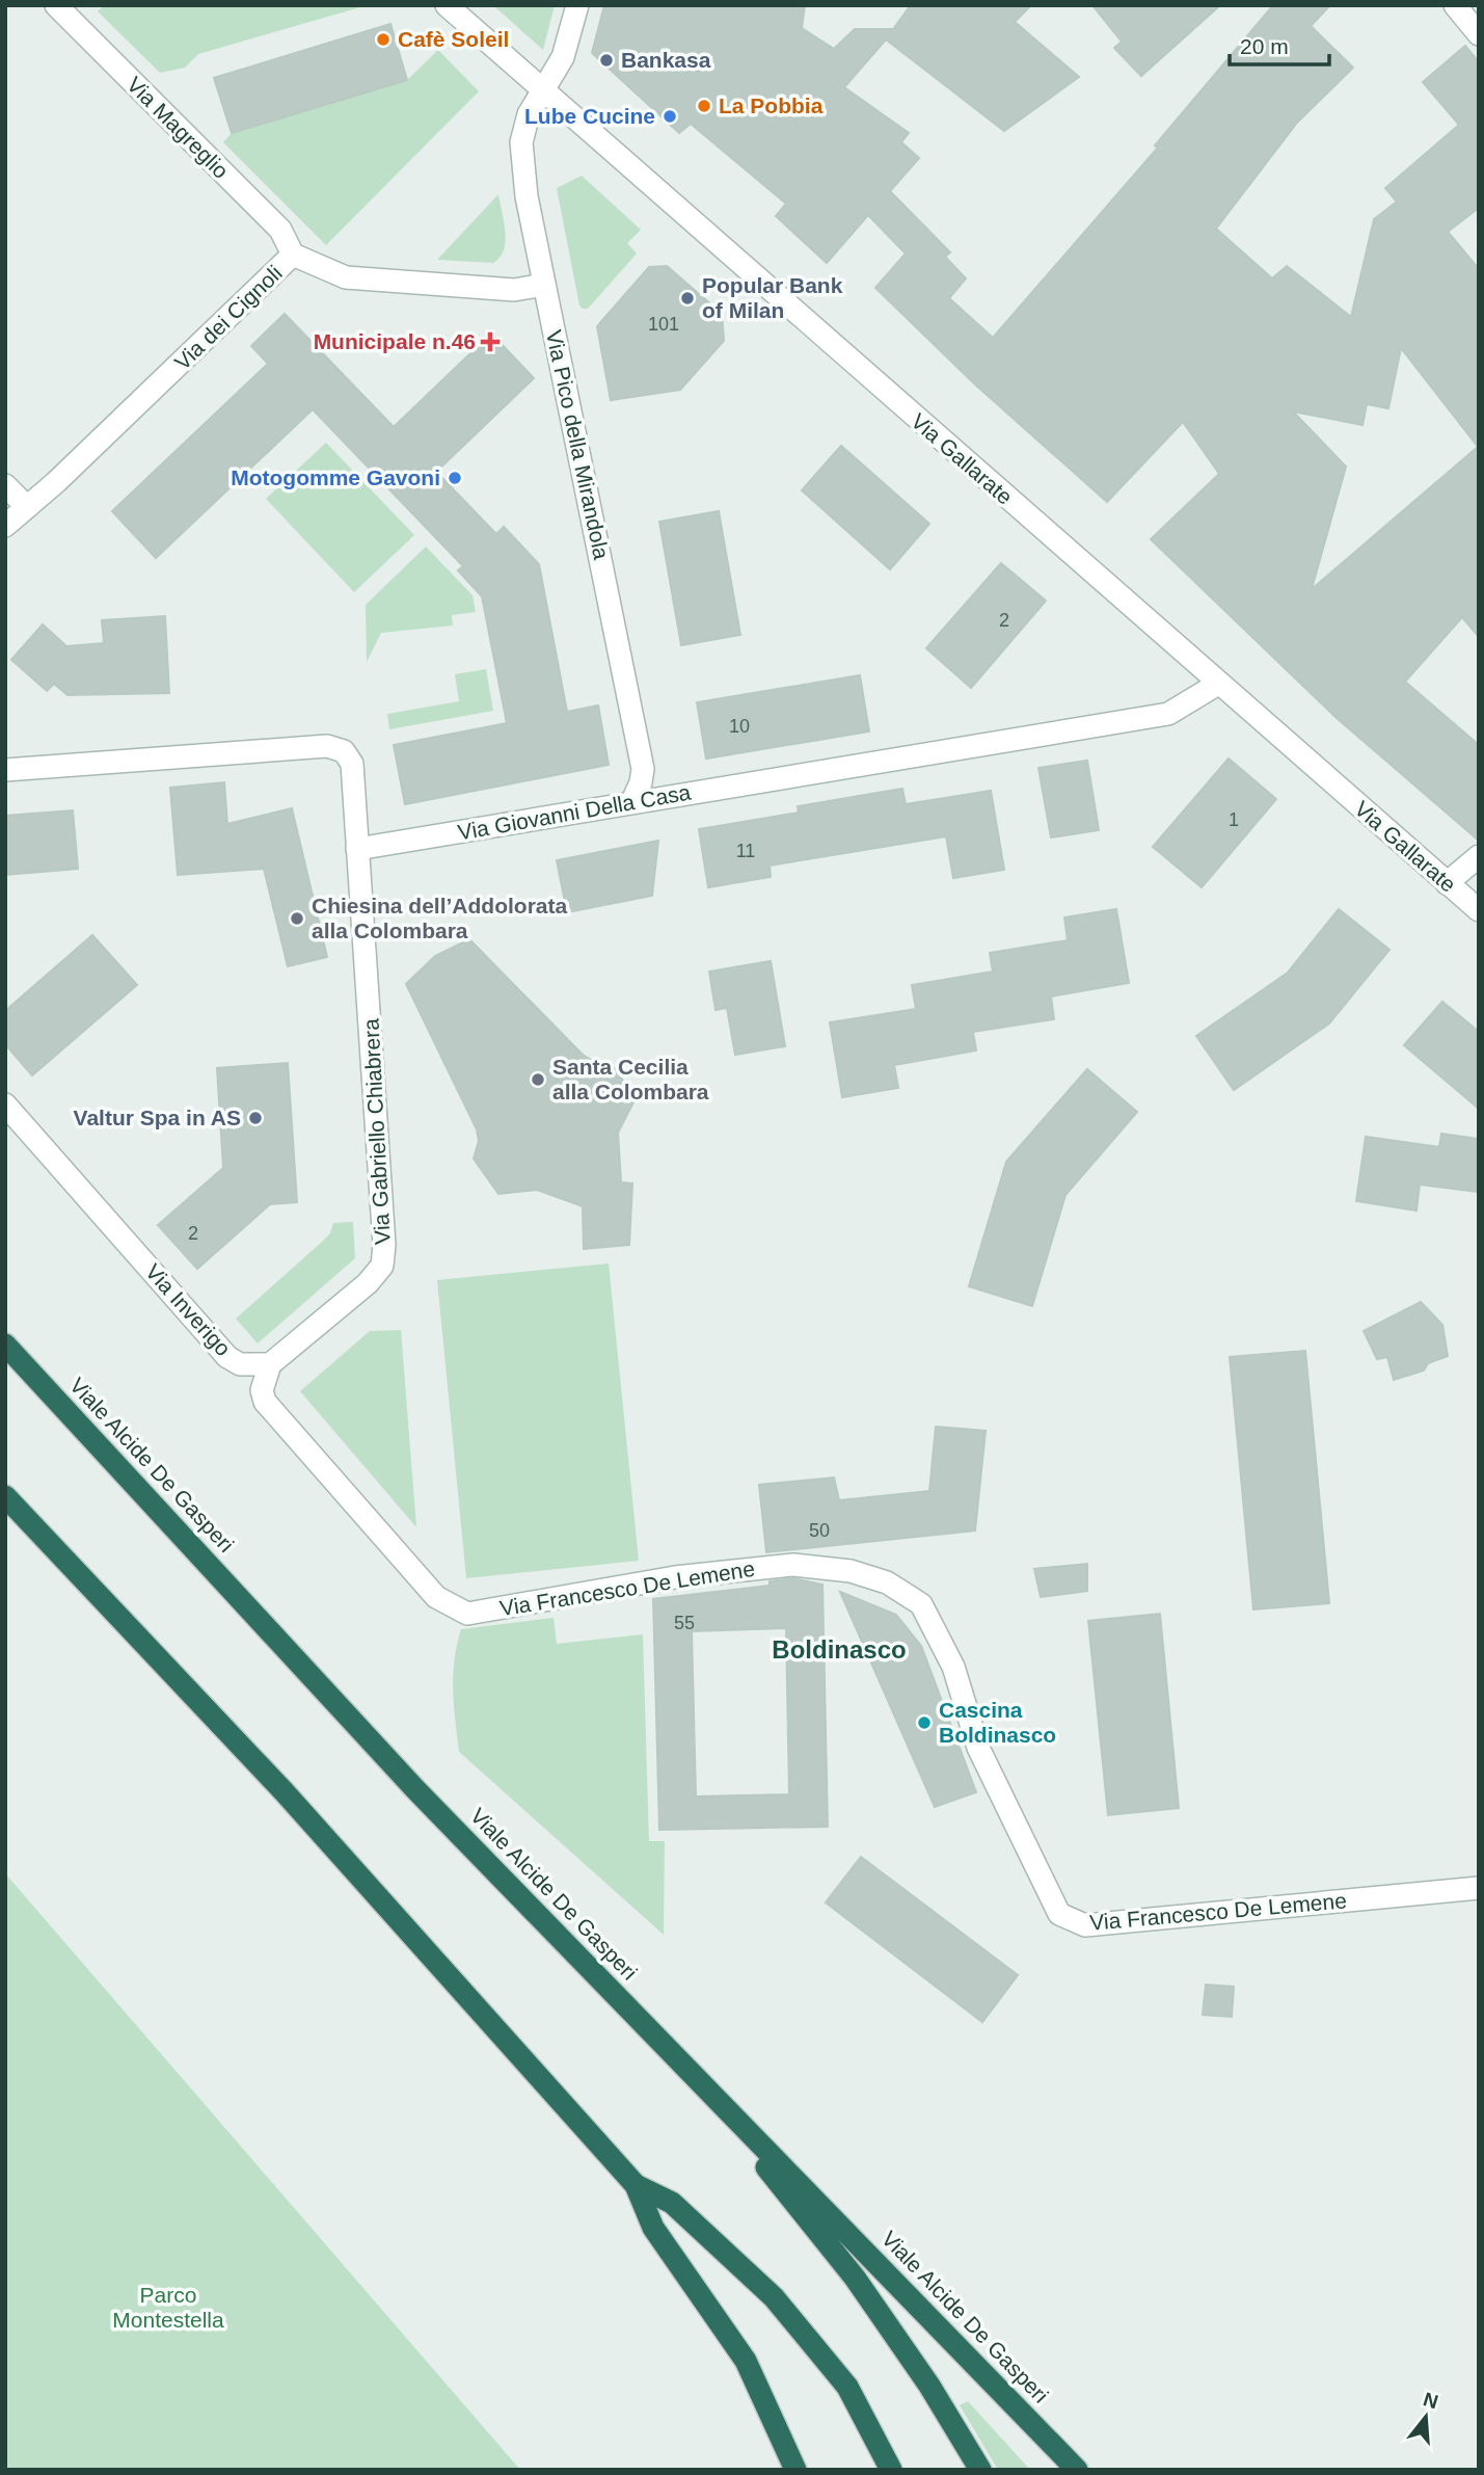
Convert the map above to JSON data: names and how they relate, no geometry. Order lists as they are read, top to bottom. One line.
{"streets":{"highway":["Viale Alcide De Gasperi"],"street":["Via Magreglio","Via dei Cignoli","Via Pico della Mirandola","Via Gallarate","Via Giovanni Della Casa","Via Gabriello Chiabrera","Via Inverigo","Via Francesco De Lemene"]},"crossings":[["Via Magreglio","Via dei Cignoli"],["Via dei Cignoli","Via Pico della Mirandola"],["Via Pico della Mirandola","Via Gallarate"],["Via Pico della Mirandola","Via Giovanni Della Casa"],["Via Gallarate","Via Giovanni Della Casa"],["Via Giovanni Della Casa","Via Gabriello Chiabrera"],["Via Gabriello Chiabrera","Via Inverigo"],["Via Gabriello Chiabrera","Via Francesco De Lemene"],["Via Inverigo","Via Francesco De Lemene"]],"districts":["Boldinasco"],"parks":["Parco Montestella"],"places":{"other":["Cafè Soleil","Bankasa","La Pobbia","Lube Cucine","Popular Bank of Milan","Motogomme Gavoni","Chiesina dell’Addolorata alla Colombara","Santa Cecilia alla Colombara","Valtur Spa in AS","Cascina Boldinasco"],"health":["Municipale n.46"]},"house_numbers":["101","2","10","1","11","2","50","55"],"scale_bar":"20 m","north":"top"}
